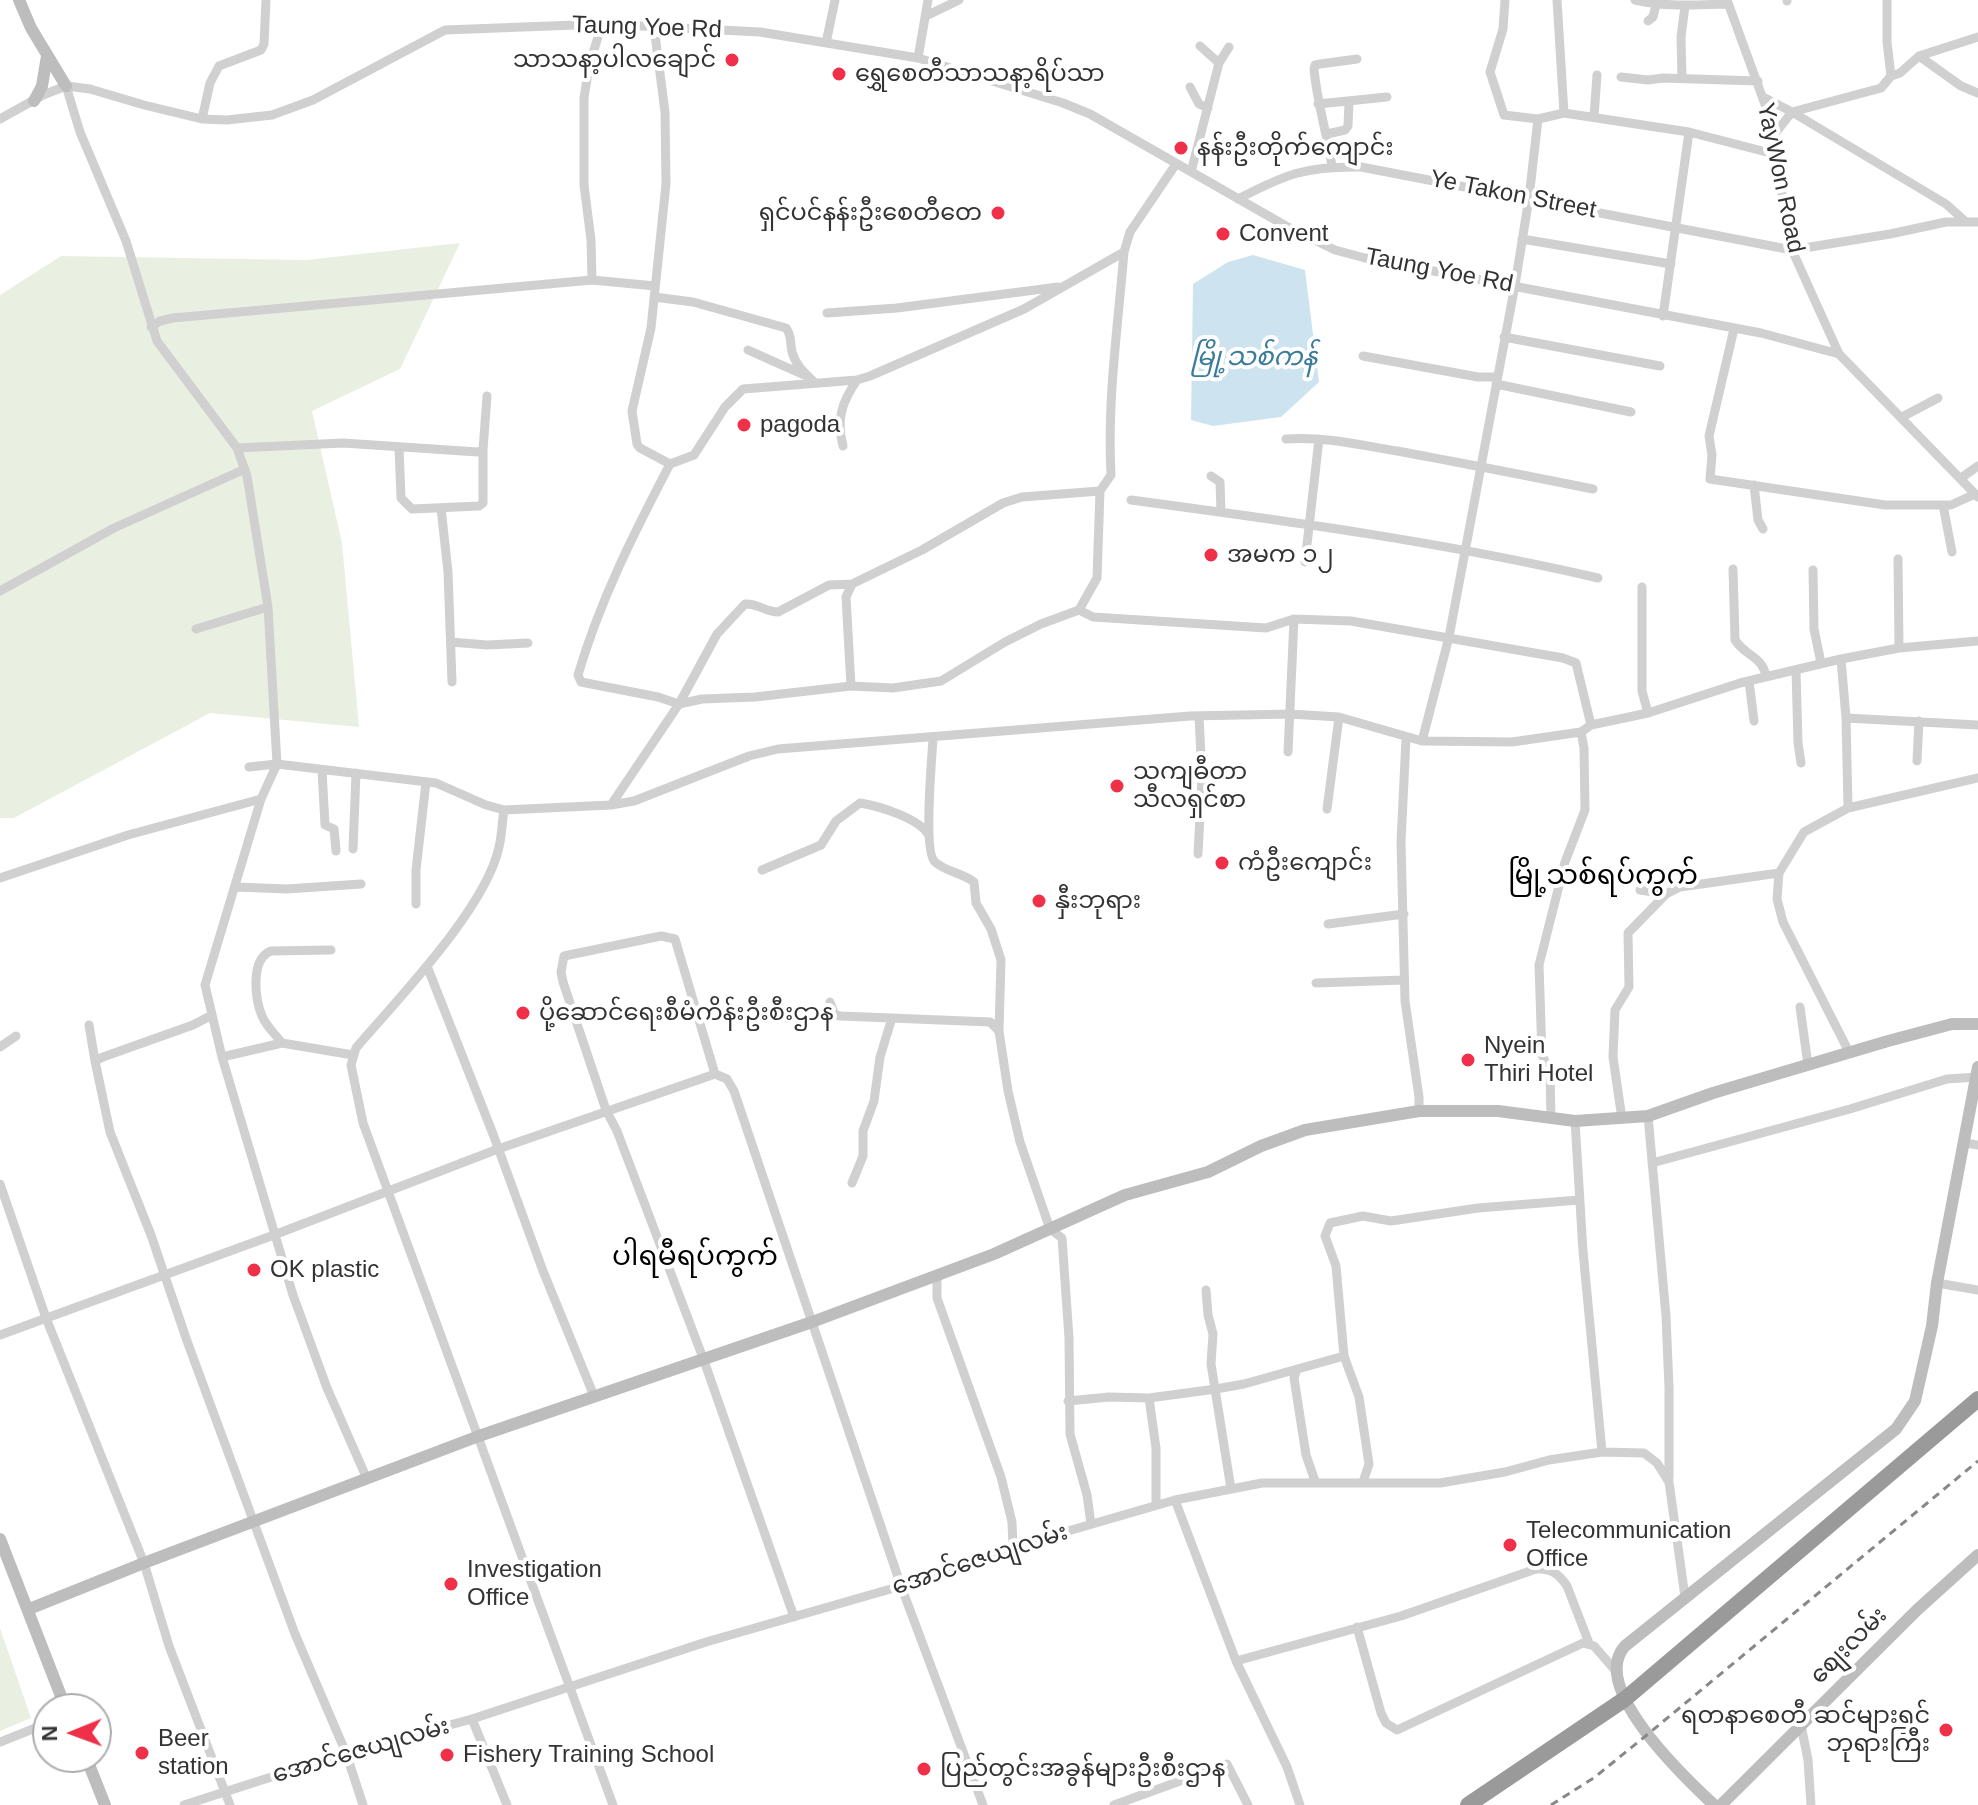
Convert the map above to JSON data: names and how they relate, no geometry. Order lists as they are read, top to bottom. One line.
{"streets":{"street":["Taung Yoe Rd","YayWon Road","Ye Takon Street","အောင်ဇေယျလမ်း","စျေးလမ်း"]},"crossings":[["Taung Yoe Rd","YayWon Road"],["Taung Yoe Rd","Ye Takon Street"],["YayWon Road","Ye Takon Street"]],"districts":["မြို့သစ်ရပ်ကွက်","ပါရမီရပ်ကွက်"],"water":["မြို့သစ်ကန်"],"places":["သာသနာ့ပါလချောင်","ရွှေစေတီသာသနာ့ရိပ်သာ","နန်းဦးတိုက်ကျောင်း","ရှင်ပင်နန်းဦးစေတီတေ","Convent","pagoda","အမက ၁၂","သကျဓီတာ သီလရှင်စာ","ကံဦးကျောင်း","နှီးဘုရား","ပို့ဆောင်ရေးစီမံကိန်းဦးစီးဌာန","Nyein Thiri Hotel","OK plastic","Telecommunication Office","Investigation Office","ရတနာစေတီ ဆင်များရှင် ဘုရားကြီး","Beer station","Fishery Training School","ပြည်တွင်းအခွန်များဦးစီးဌာန"],"north":"left"}
